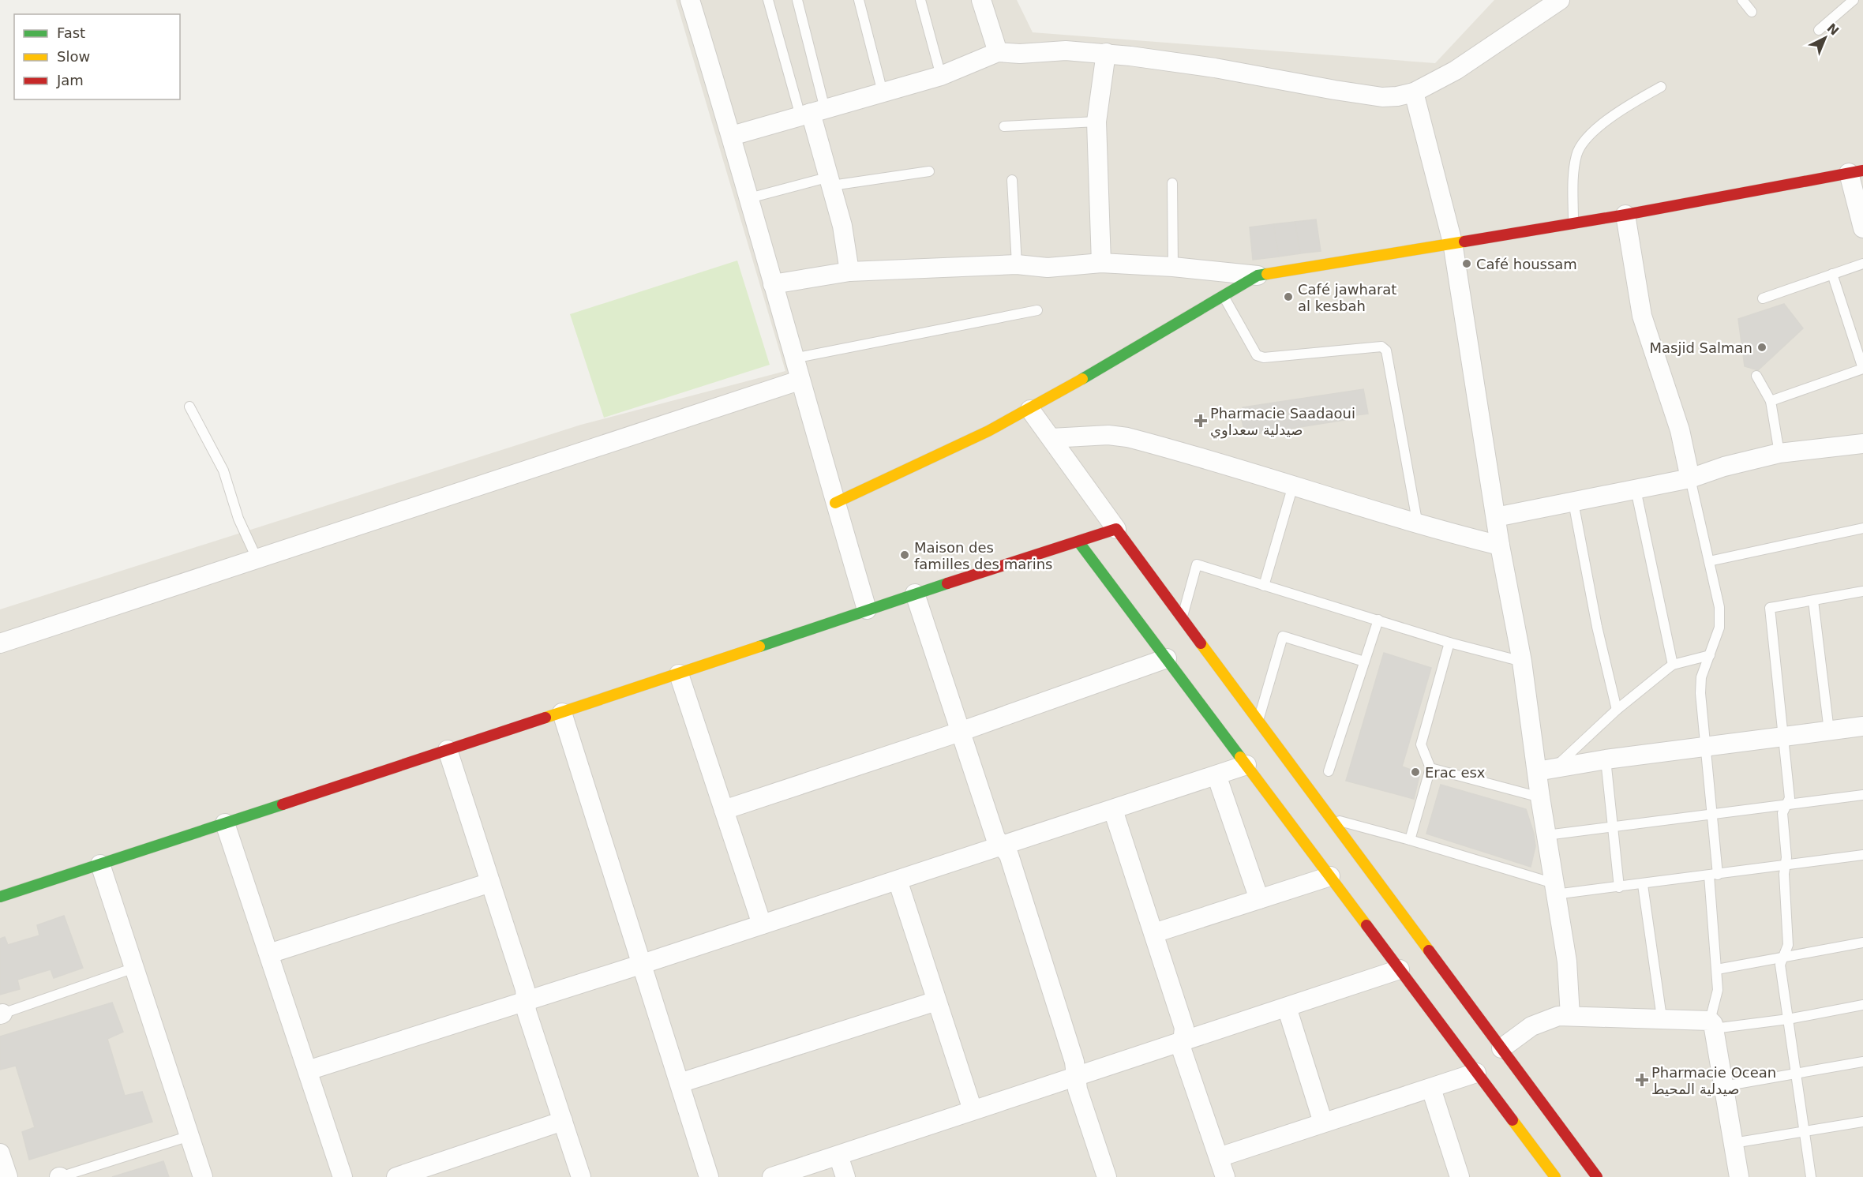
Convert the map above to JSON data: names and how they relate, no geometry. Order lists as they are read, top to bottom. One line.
{"places":{"other":["Café houssam","Café jawharat al kesbah","Masjid Salman","Maison des familles des marins","Erac esx"],"health":["Pharmacie Saadaoui صيدلية سعداوي","Pharmacie Ocean صيدلية المحيط"]},"legend":["Fast","Slow","Jam"],"north":"top right"}
